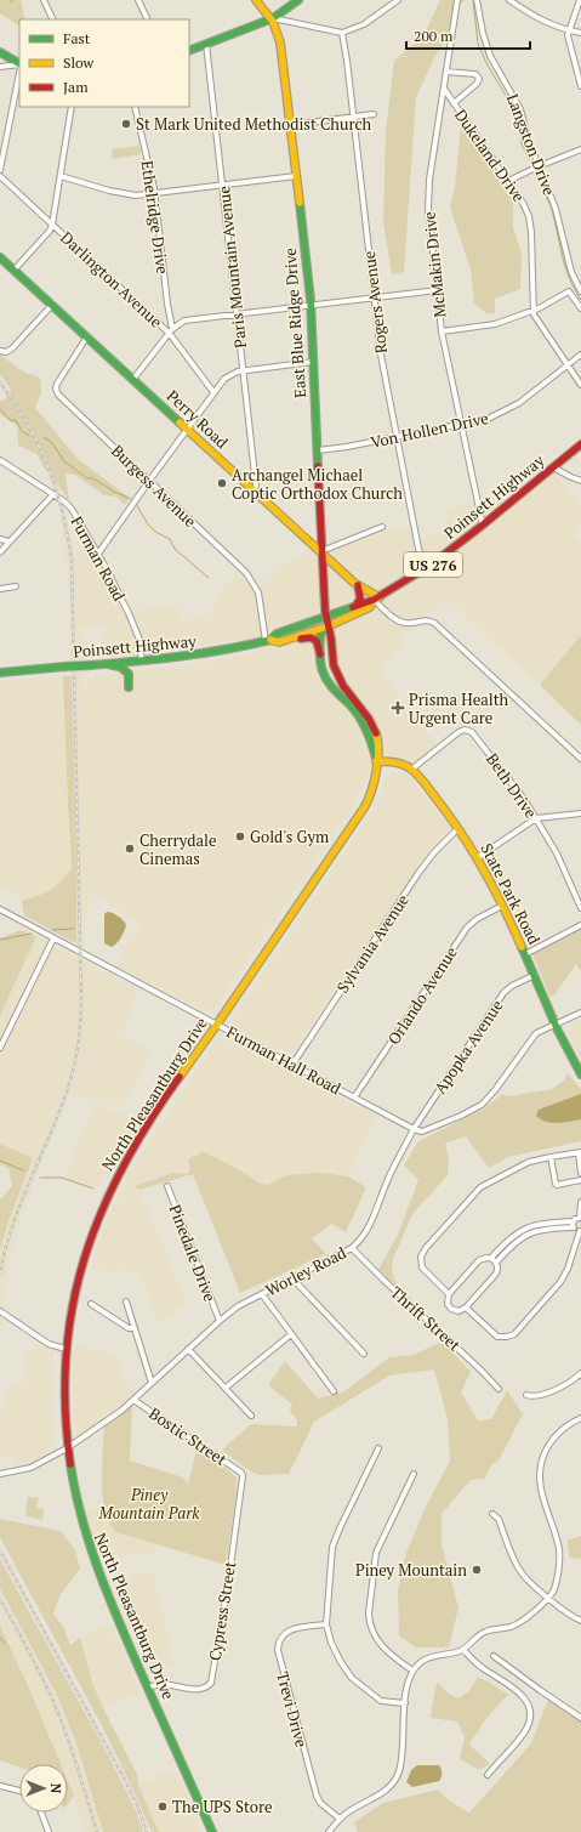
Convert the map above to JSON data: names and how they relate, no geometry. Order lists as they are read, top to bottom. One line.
{"streets":{"main road":["East Blue Ridge Drive","Perry Road","Poinsett Highway","US 276","State Park Road","North Pleasantburg Drive"],"street":["Langston Drive","Dukeland Drive","Ethelridge Drive","McMakin Drive","Paris Mountain Avenue","Darlington Avenue","Rogers Avenue","Von Hollen Drive","Burgess Avenue","Furman Road","Beth Drive","Sylvania Avenue","Orlando Avenue","Apopka Avenue","Furman Hall Road","Pinedale Drive","Worley Road","Thrift Street","Bostic Street","Cypress Street","Trevi Drive"]},"crossings":[["Dukeland Drive","McMakin Drive"],["Dukeland Drive","Von Hollen Drive"],["Ethelridge Drive","Darlington Avenue"],["McMakin Drive","Von Hollen Drive"],["McMakin Drive","Poinsett Highway"],["Paris Mountain Avenue","Perry Road"],["Rogers Avenue","Von Hollen Drive"],["Rogers Avenue","Poinsett Highway"],["East Blue Ridge Drive","Perry Road"],["East Blue Ridge Drive","Von Hollen Drive"],["East Blue Ridge Drive","Poinsett Highway"],["Perry Road","Burgess Avenue"],["Perry Road","Poinsett Highway"],["Burgess Avenue","Poinsett Highway"],["Poinsett Highway","Furman Road"],["Beth Drive","State Park Road"],["State Park Road","Sylvania Avenue"],["State Park Road","Orlando Avenue"],["State Park Road","Apopka Avenue"],["Sylvania Avenue","Furman Hall Road"],["Orlando Avenue","Furman Hall Road"],["Apopka Avenue","Furman Hall Road"],["Apopka Avenue","Worley Road"],["Furman Hall Road","North Pleasantburg Drive"],["Furman Hall Road","Worley Road"],["North Pleasantburg Drive","Worley Road"],["North Pleasantburg Drive","Cypress Street"],["Pinedale Drive","Worley Road"],["Worley Road","Thrift Street"],["Worley Road","Bostic Street"],["Bostic Street","Cypress Street"]],"parks":["Piney Mountain Park"],"places":{"other":["St Mark United Methodist Church","Archangel Michael Coptic Orthodox Church","Gold's Gym","Cherrydale Cinemas","Piney Mountain","The UPS Store"],"health":["Prisma Health Urgent Care"]},"legend":["Fast","Slow","Jam"],"scale_bar":"200 m","north":"right"}
